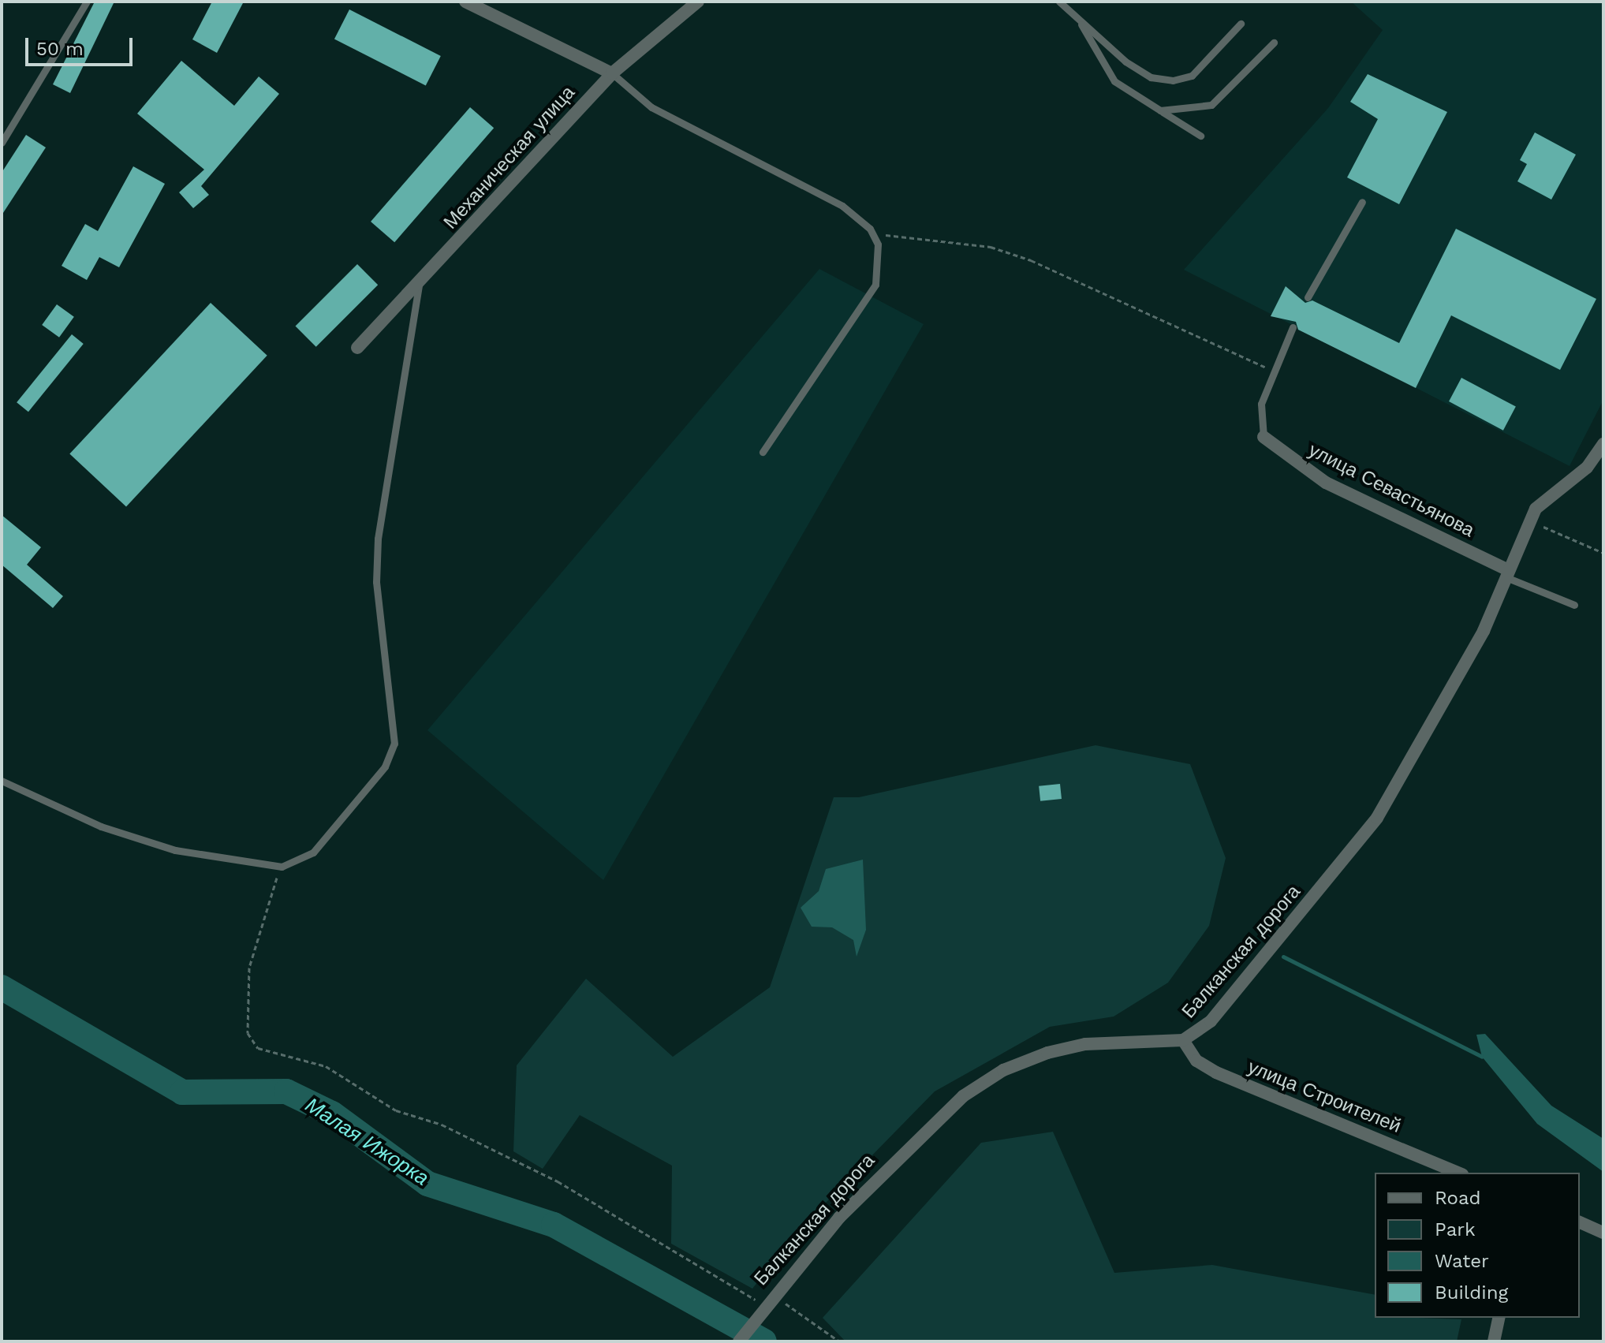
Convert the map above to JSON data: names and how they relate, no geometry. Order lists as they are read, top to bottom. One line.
{"streets":{"street":["Механическая улица","улица Севастьянова","Балканская дорога","улица Строителей"]},"crossings":[["улица Севастьянова","Балканская дорога"],["Балканская дорога","улица Строителей"]],"water":["Малая Ижорка"],"legend":["Road","Park","Water","Building"],"scale_bar":"50 m"}
